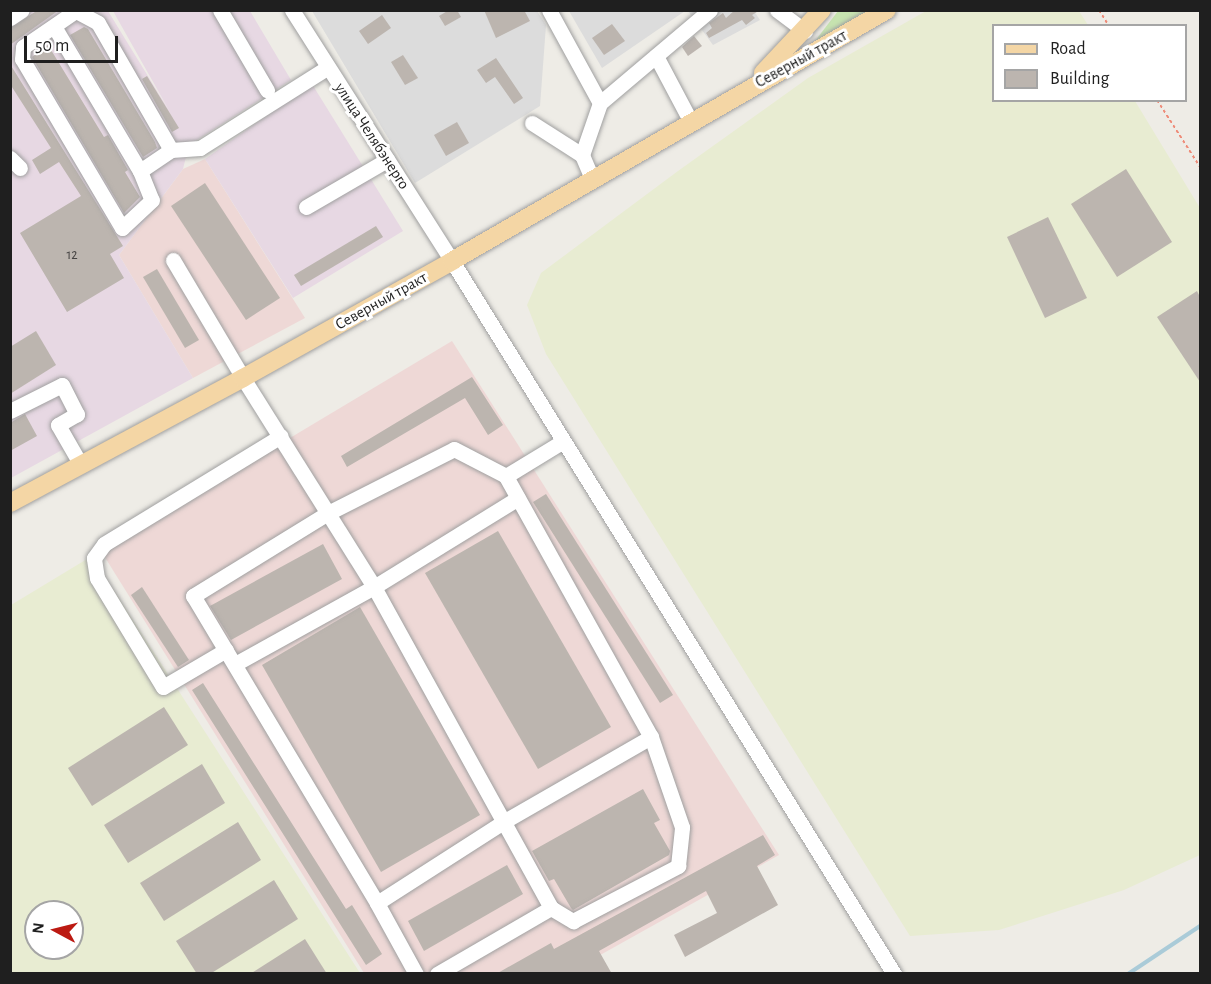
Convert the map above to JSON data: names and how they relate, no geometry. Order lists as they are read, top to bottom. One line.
{"streets":{"main road":["Северный тракт"],"street":["улица Челябэнерго"]},"crossings":[["Северный тракт","улица Челябэнерго"]],"house_numbers":["12"],"legend":["Road","Building"],"scale_bar":"50 m","north":"left"}
